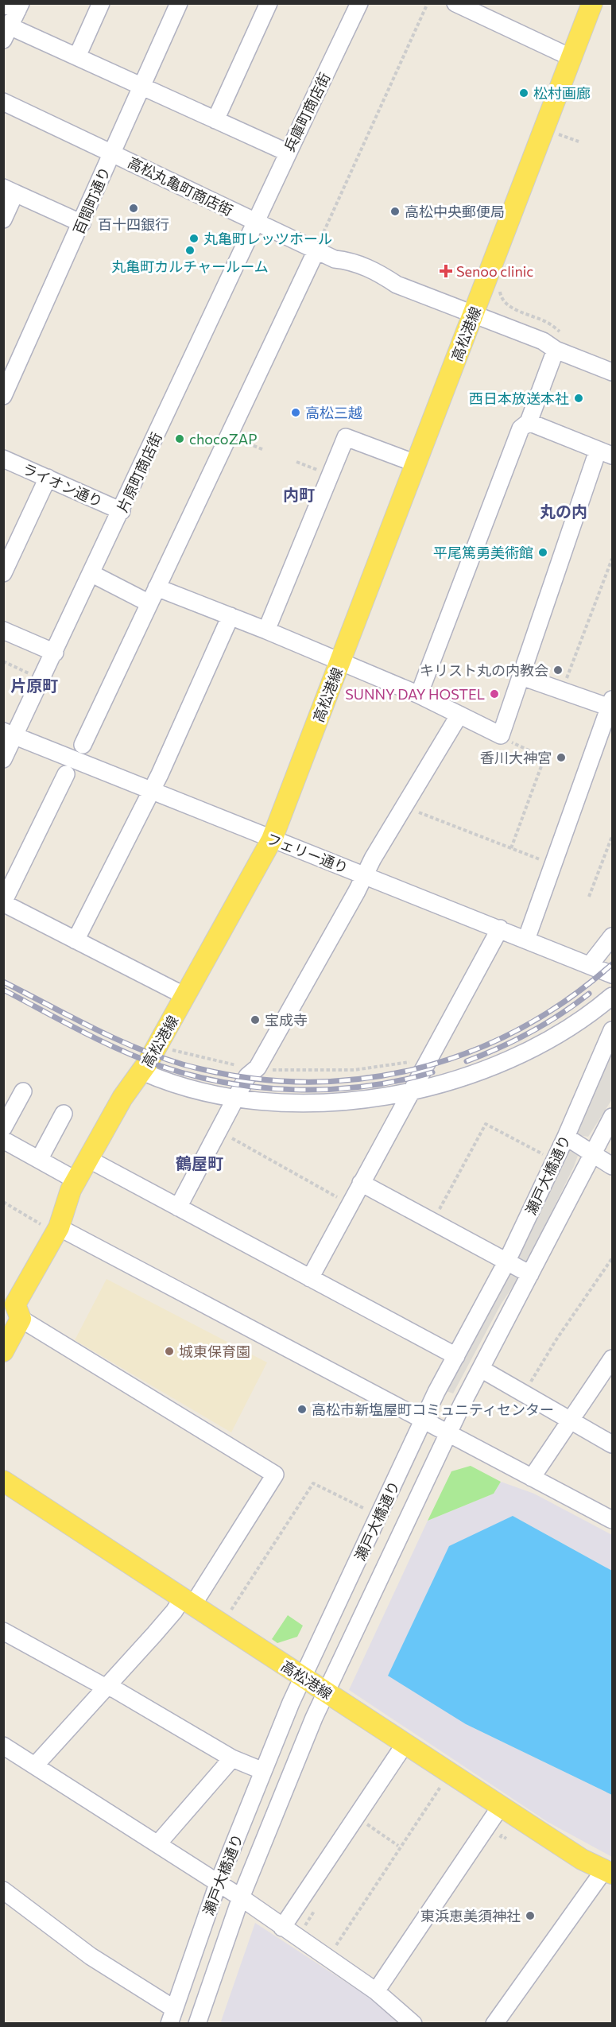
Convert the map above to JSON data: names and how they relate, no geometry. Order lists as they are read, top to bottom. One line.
{"streets":{"main road":["高松港線"],"street":["兵庫町商店街","高松丸亀町商店街","百間町通り","片原町商店街","ライオン通り","フェリー通り","瀬戸大橋通り"]},"crossings":[["兵庫町商店街","高松丸亀町商店街"],["兵庫町商店街","片原町商店街"],["高松丸亀町商店街","百間町通り"],["高松丸亀町商店街","高松港線"],["高松丸亀町商店街","片原町商店街"],["高松港線","フェリー通り"],["高松港線","瀬戸大橋通り"],["片原町商店街","ライオン通り"],["片原町商店街","フェリー通り"]],"districts":["内町","丸の内","片原町","鶴屋町"],"places":{"other":["松村画廊","百十四銀行","高松中央郵便局","丸亀町レッツホール","丸亀町カルチャールーム","西日本放送本社","高松三越","chocoZAP","平尾篤勇美術館","キリスト丸の内教会","SUNNY DAY HOSTEL","香川大神宮","宝成寺","城東保育園","高松市新塩屋町コミュニティセンター","東浜恵美須神社"],"health":["Senoo clinic"]}}
